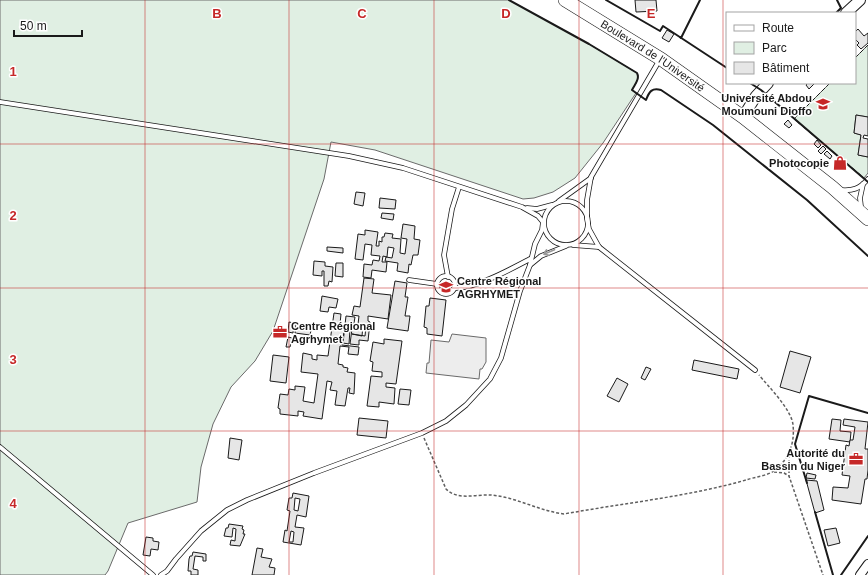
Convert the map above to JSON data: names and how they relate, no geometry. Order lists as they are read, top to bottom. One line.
{"streets":{"main road":["Boulevard de l'Université"]},"places":{"school or university":["Université Abdou Moumouni Dioffo","Centre Régional AGRHYMET"],"shop":["Photocopie"],"office":["Centre Régional Agrhymet","Autorité du Bassin du Niger"]},"legend":["Route","Parc","Bâtiment"],"scale_bar":"50 m","grid":{"columns":["B","C","D","E"],"rows":["1","2","3","4"]}}
